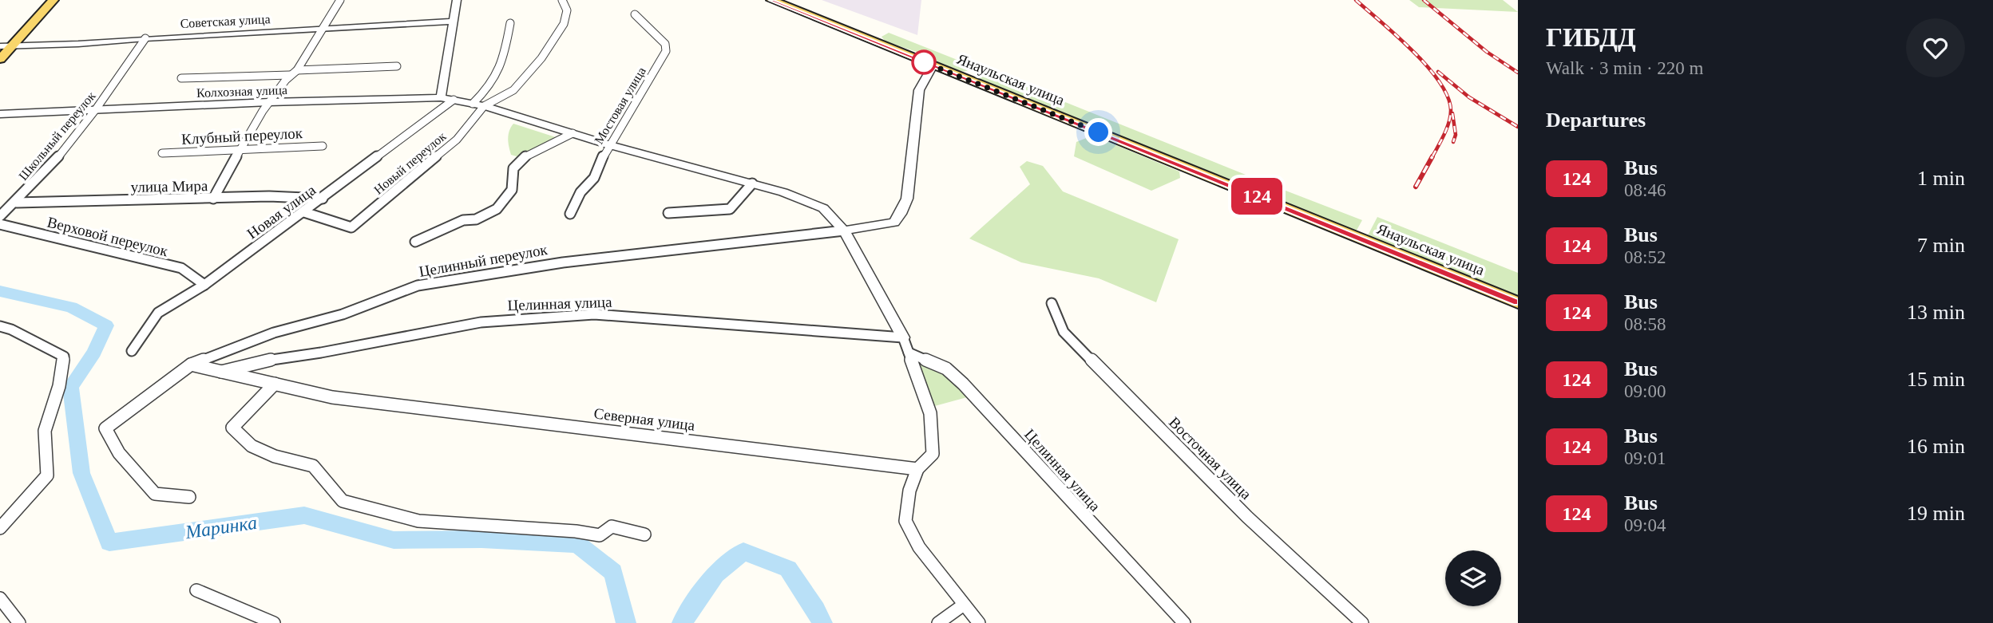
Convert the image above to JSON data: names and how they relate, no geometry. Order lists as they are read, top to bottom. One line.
{"streets":{"main road":["Янаульская улица"],"street":["Советская улица","Колхозная улица","Мостовая улица","Школьный переулок","Клубный переулок","Новый переулок","улица Мира","Новая улица","Верховой переулок","Целинный переулок","Целинная улица","Северная улица","Восточная улица"]},"crossings":[["Советская улица","Школьный переулок"],["Колхозная улица","Мостовая улица"],["Колхозная улица","Школьный переулок"],["Колхозная улица","Новый переулок"],["Колхозная улица","Новая улица"],["Колхозная улица","Целинный переулок"],["Колхозная улица","Целинная улица"],["Школьный переулок","улица Мира"],["Новый переулок","Новая улица"],["улица Мира","Новая улица"],["Новая улица","Верховой переулок"],["Целинный переулок","Северная улица"],["Целинная улица","Северная улица"]],"water":["Маринка"],"lines":["bus line 124"],"page":{"on_map":"124","heading":[["ГИБДД","Walk · 3 min · 220 m"],"Departures"],"list":[{"mark":"124","name":"Bus","note":"08:46","value":"1 min"},{"mark":"124","name":"Bus","note":"08:52","value":"7 min"},{"mark":"124","name":"Bus","note":"08:58","value":"13 min"},{"mark":"124","name":"Bus","note":"09:00","value":"15 min"},{"mark":"124","name":"Bus","note":"09:01","value":"16 min"},{"mark":"124","name":"Bus","note":"09:04","value":"19 min"}]}}
